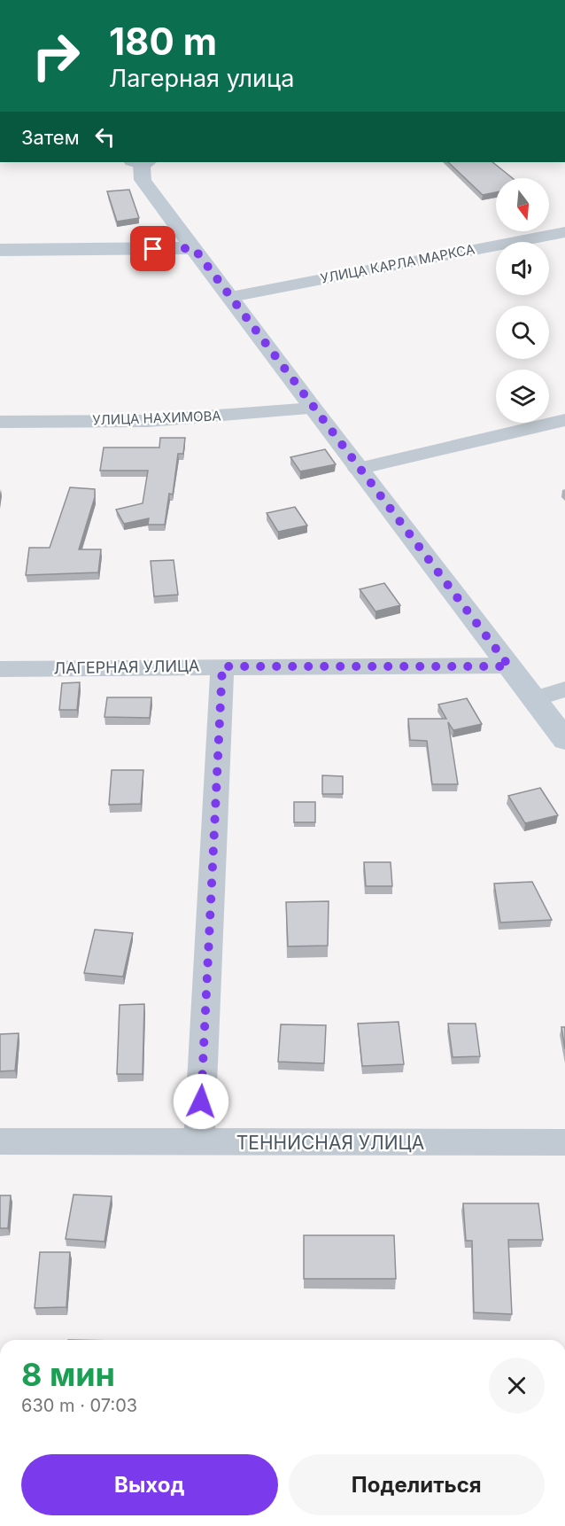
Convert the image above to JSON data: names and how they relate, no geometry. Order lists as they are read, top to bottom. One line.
{"streets":{"street":["УЛИЦА КАРЛА МАРКСА","УЛИЦА НАХИМОВА","ЛАГЕРНАЯ УЛИЦА","ТЕННИСНАЯ УЛИЦА"]},"north":"bottom","page":{"turn":["180 m","Лагерная улица"],"then":"Затем","heading":["8 мин","630 m · 07:03"],"buttons":["Выход","Поделиться"]}}
